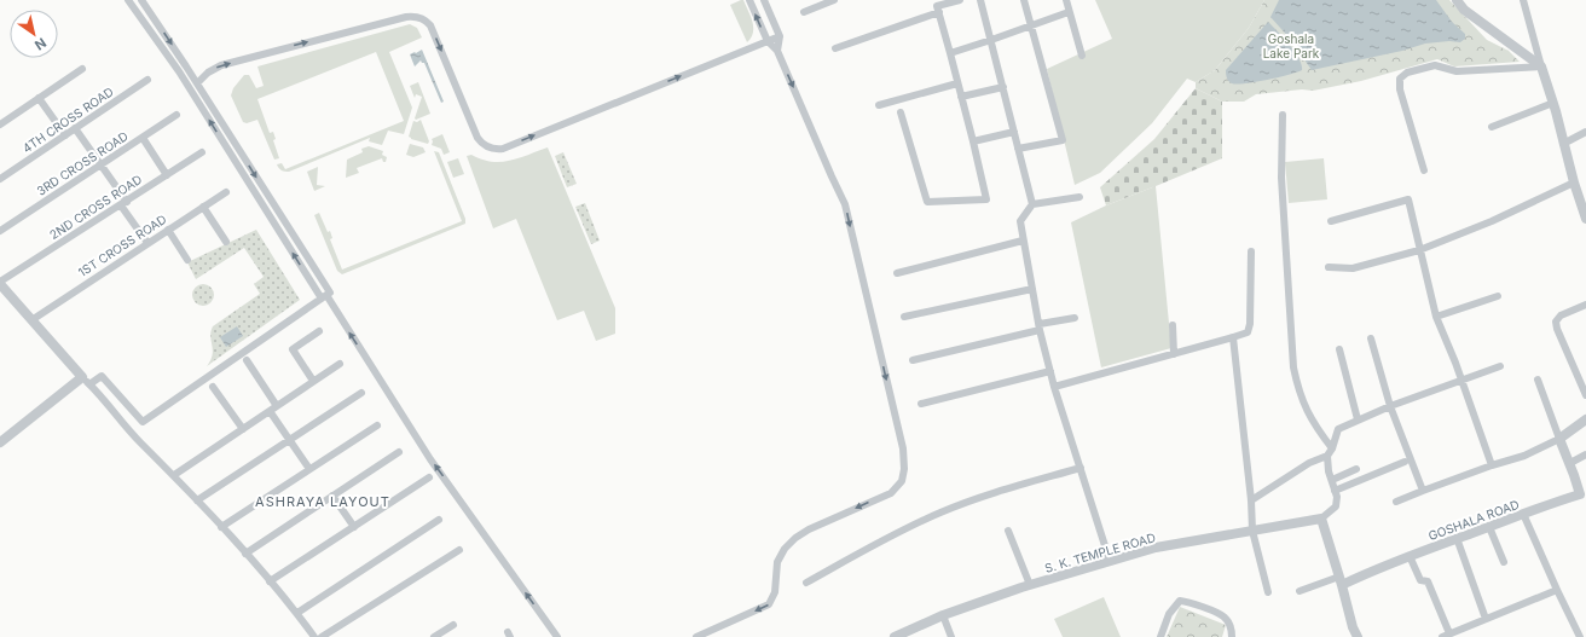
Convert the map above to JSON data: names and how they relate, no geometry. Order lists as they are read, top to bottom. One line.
{"streets":{"street":["4TH CROSS ROAD","3RD CROSS ROAD","2ND CROSS ROAD","1ST CROSS ROAD","GOSHALA ROAD","S. K. TEMPLE ROAD"]},"districts":["ASHRAYA LAYOUT"],"parks":["Goshala Lake Park"],"north":"bottom right"}
